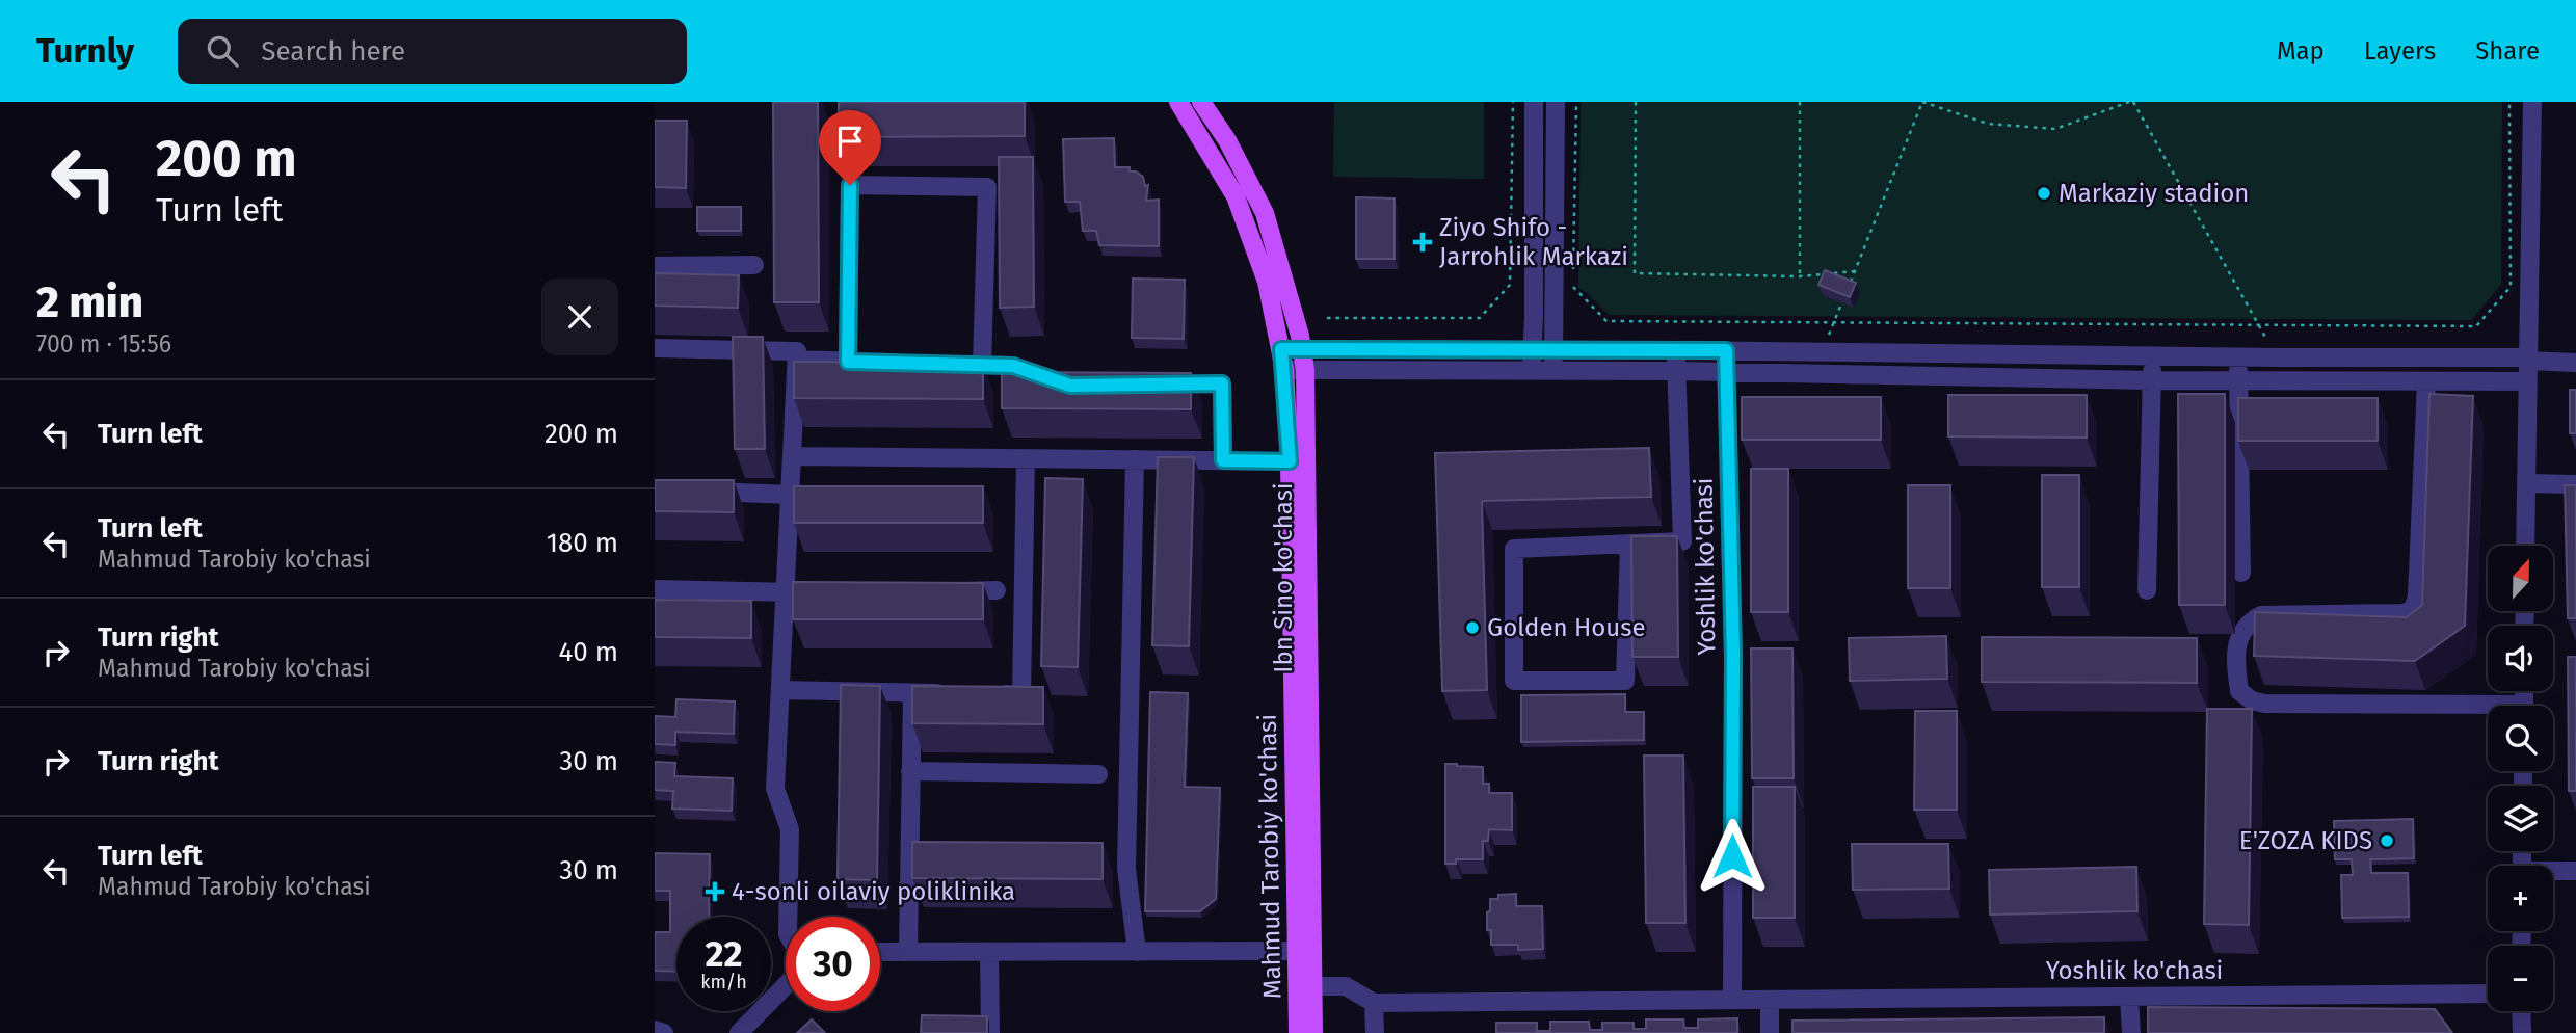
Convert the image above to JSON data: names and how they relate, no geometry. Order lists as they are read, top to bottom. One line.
{"streets":{"main road":["Ibn Sino ko'chasi","Mahmud Tarobiy ko'chasi"],"street":["Yoshlik ko'chasi"]},"crossings":[["Yoshlik ko'chasi","Mahmud Tarobiy ko'chasi"],["Ibn Sino ko'chasi","Mahmud Tarobiy ko'chasi"]],"places":{"other":["Markaziy stadion","Golden House","E'ZOZA KIDS"],"health":["Ziyo Shifo - Jarrohlik Markazi","4-sonli oilaviy poliklinika"]},"north":"top","page":{"header":"Turnly","search":"Search here","nav":["Map","Layers","Share"],"turn":["200 m","Turn left"],"heading":["2 min","700 m · 15:56"],"list":[{"name":"Turn left","value":"200 m"},{"name":"Turn left","note":"Mahmud Tarobiy ko'chasi","value":"180 m"},{"name":"Turn right","note":"Mahmud Tarobiy ko'chasi","value":"40 m"},{"name":"Turn right","value":"30 m"},{"name":"Turn left","note":"Mahmud Tarobiy ko'chasi","value":"30 m"}],"map_buttons":["+","−"],"speed":"22 km/h","limit":"30"}}
